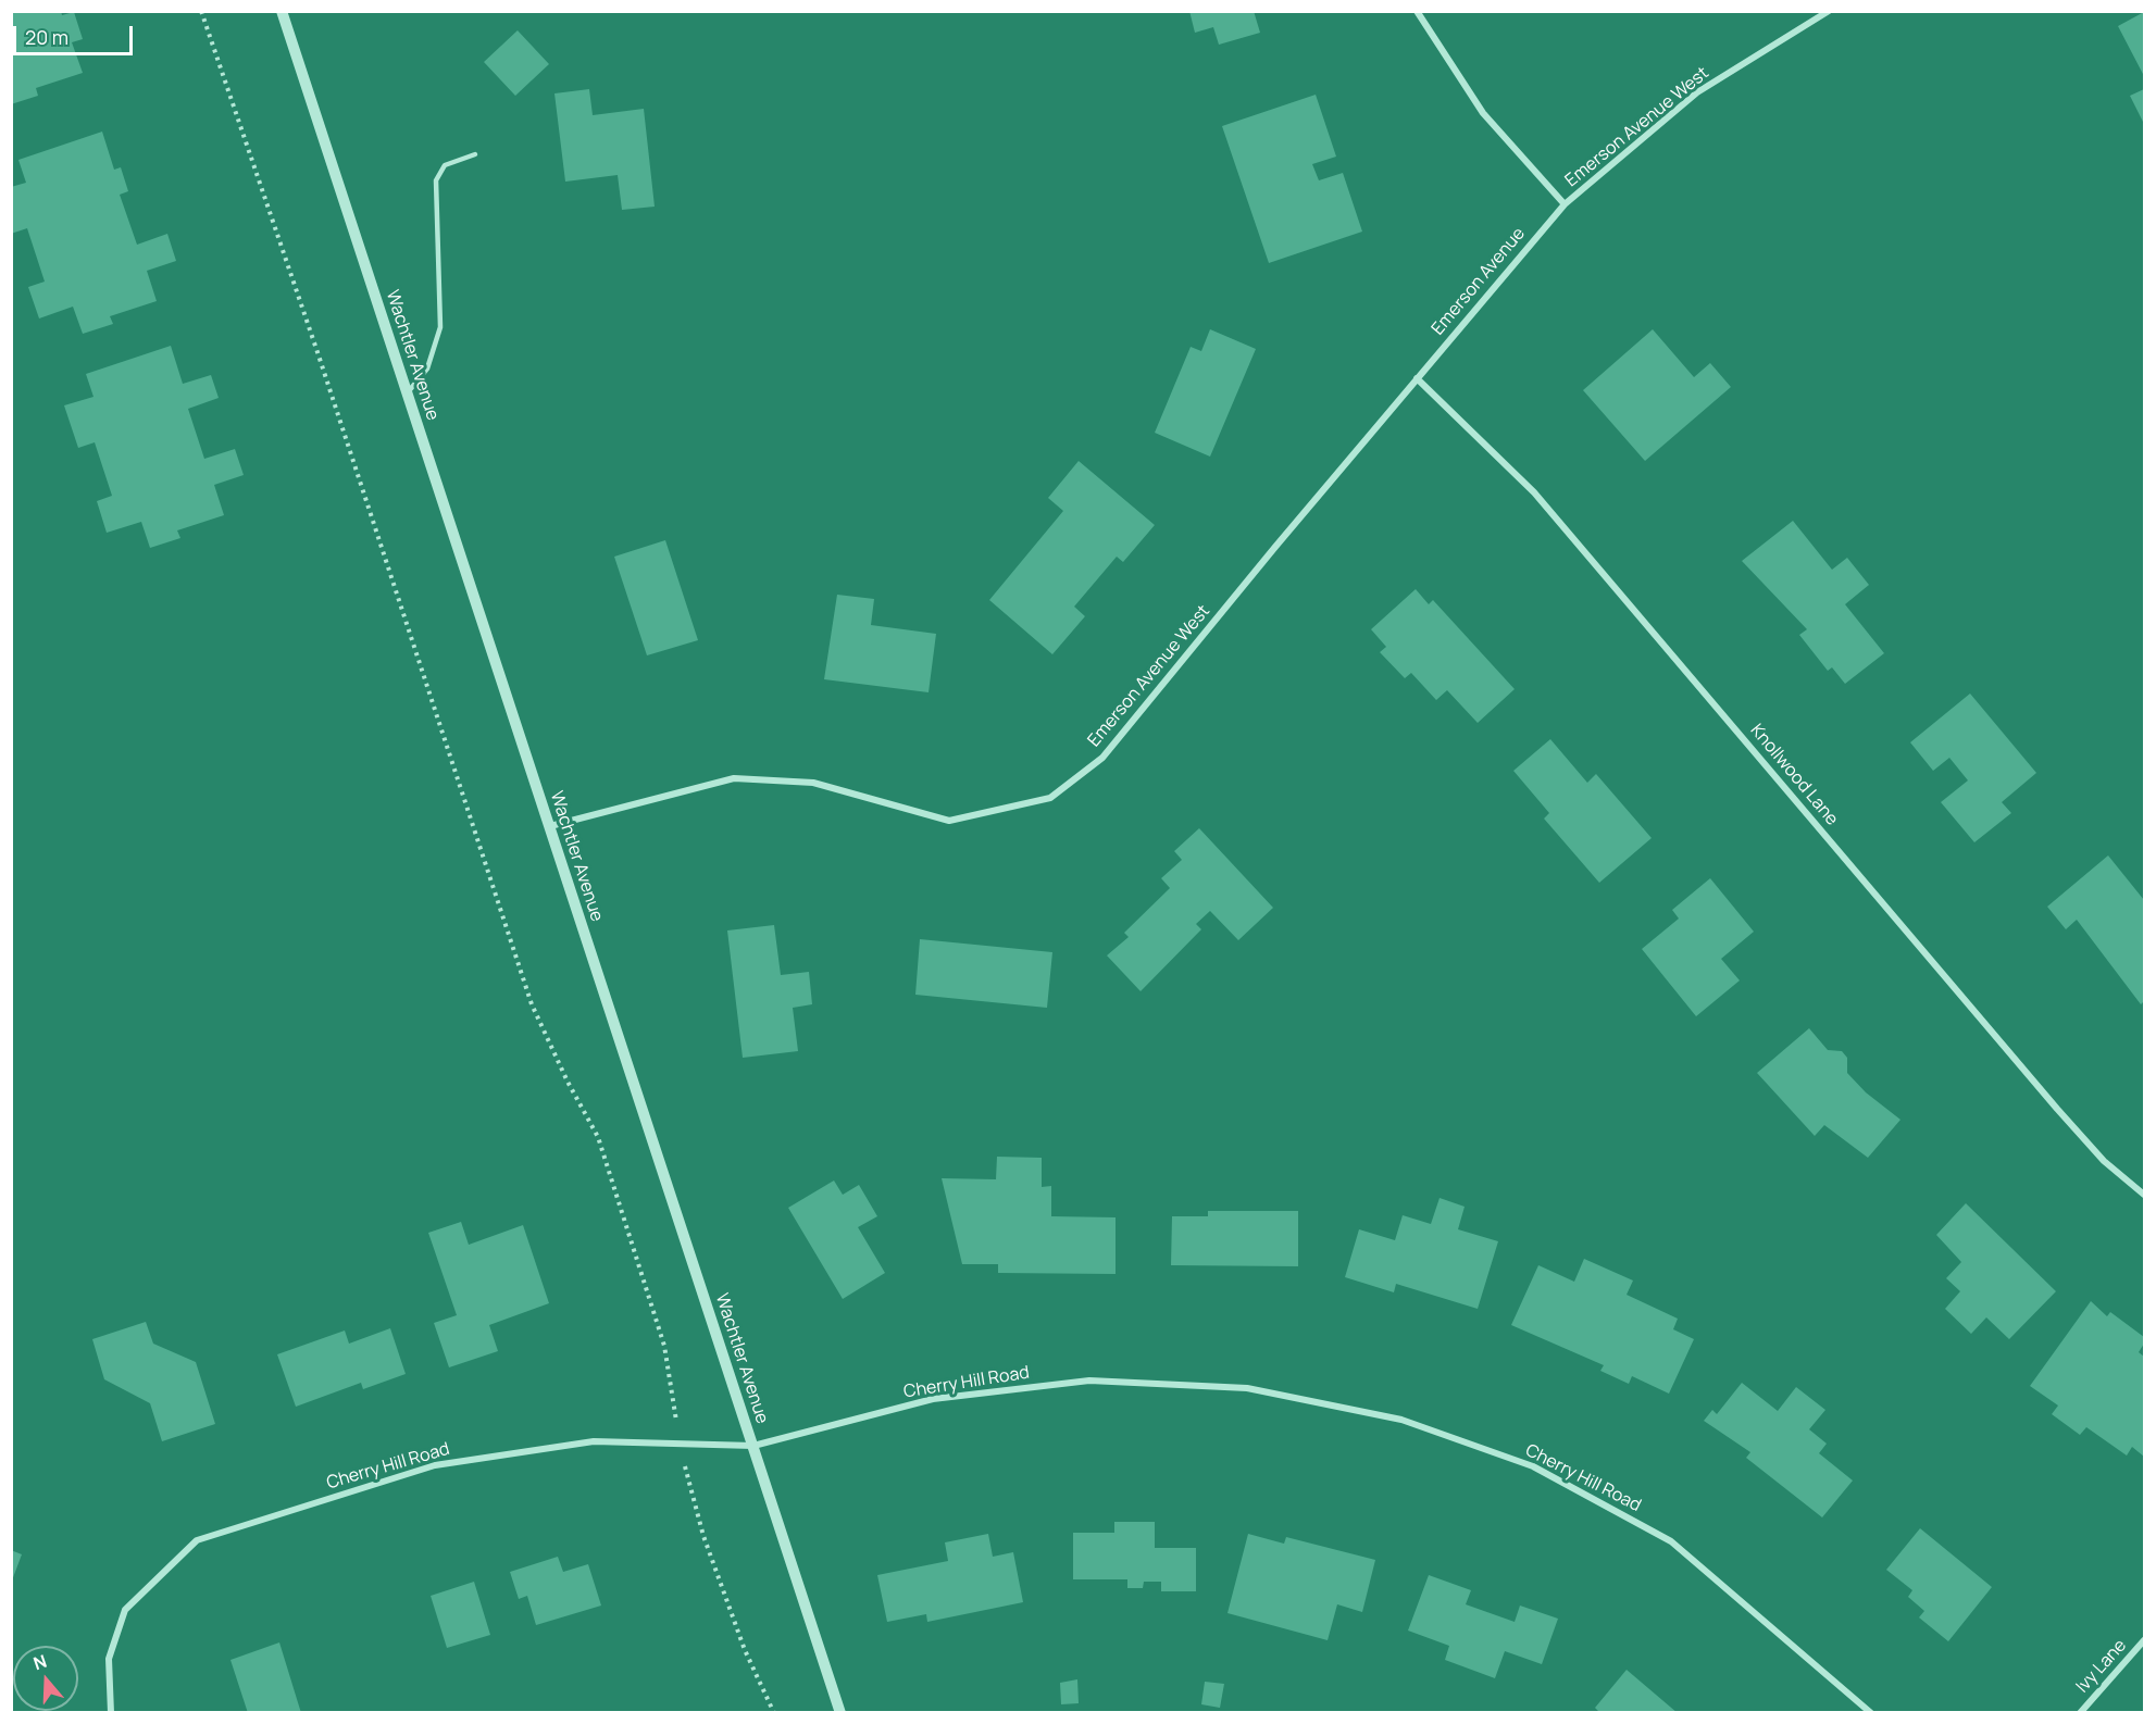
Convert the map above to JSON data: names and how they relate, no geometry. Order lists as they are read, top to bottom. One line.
{"streets":{"street":["Emerson Avenue West","Emerson Avenue","Wachtler Avenue","Knollwood Lane","Cherry Hill Road","Ivy Lane"]},"crossings":[["Emerson Avenue West","Emerson Avenue"],["Emerson Avenue West","Wachtler Avenue"],["Emerson Avenue West","Knollwood Lane"],["Emerson Avenue","Knollwood Lane"],["Wachtler Avenue","Cherry Hill Road"]],"scale_bar":"20 m","north":"top"}
